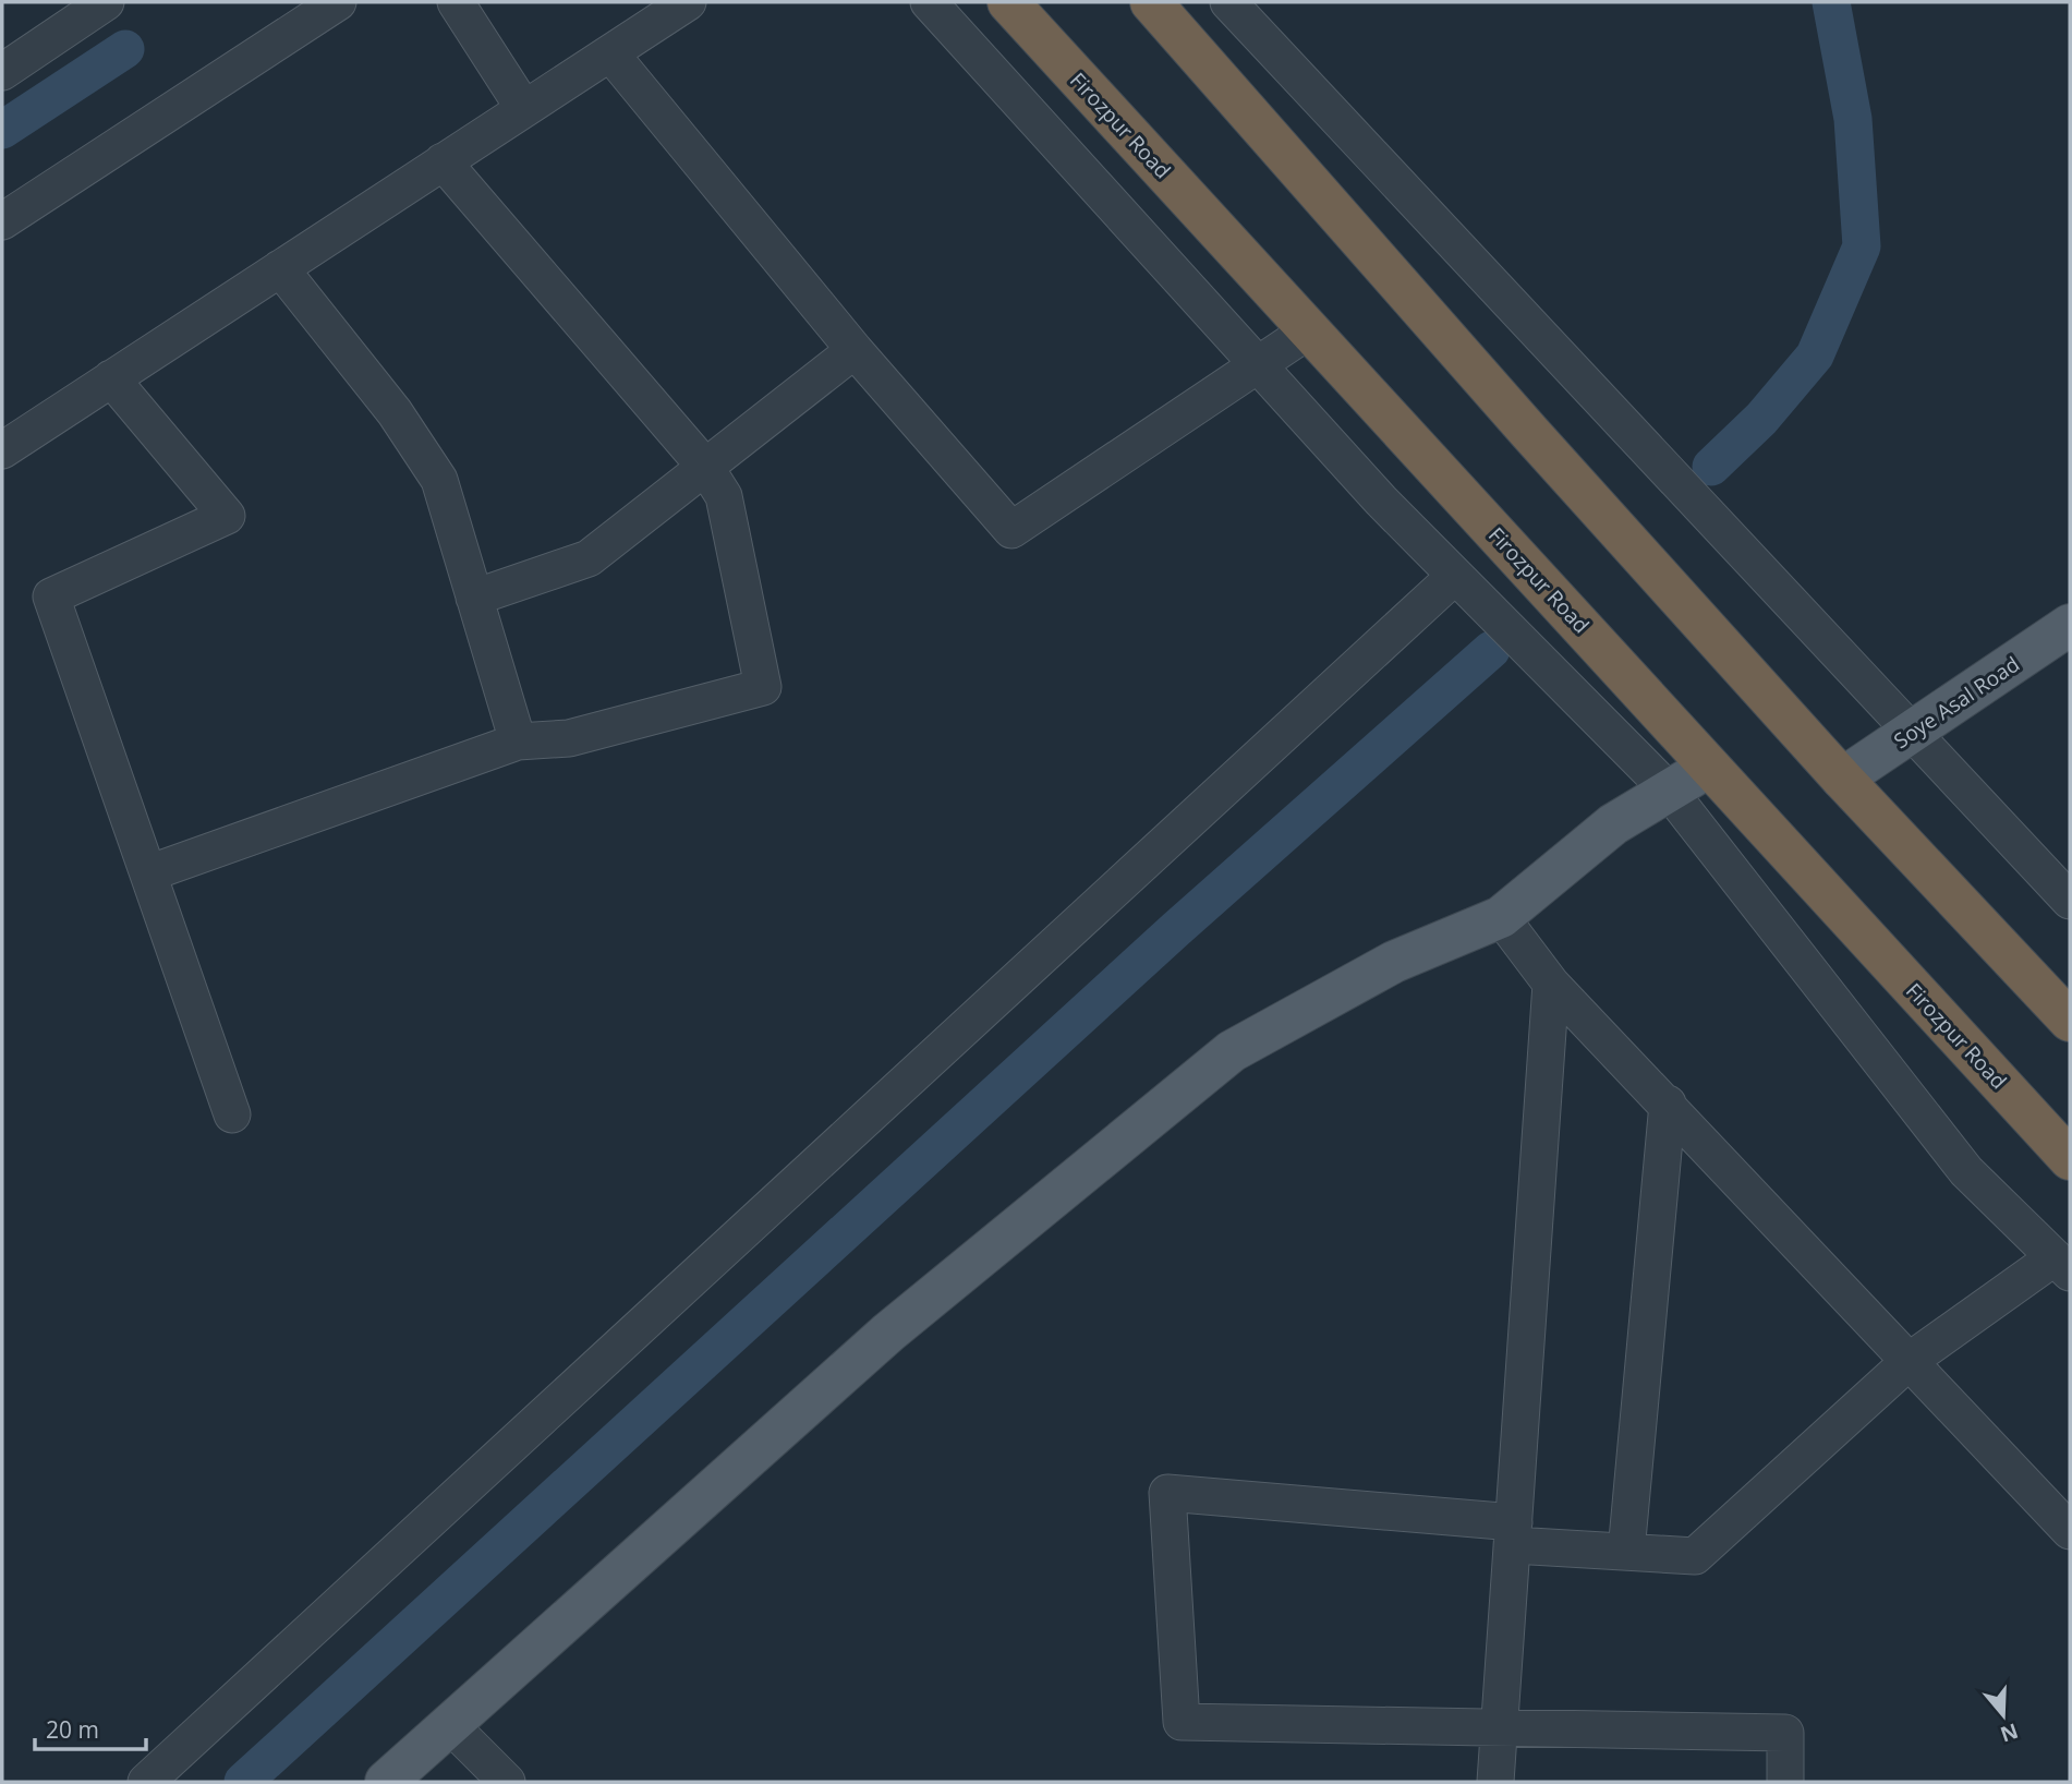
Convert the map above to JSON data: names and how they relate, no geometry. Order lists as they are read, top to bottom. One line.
{"streets":{"highway":["Firozpur Road"],"main road":["Soye Asal Road"]},"scale_bar":"20 m","north":"bottom"}
